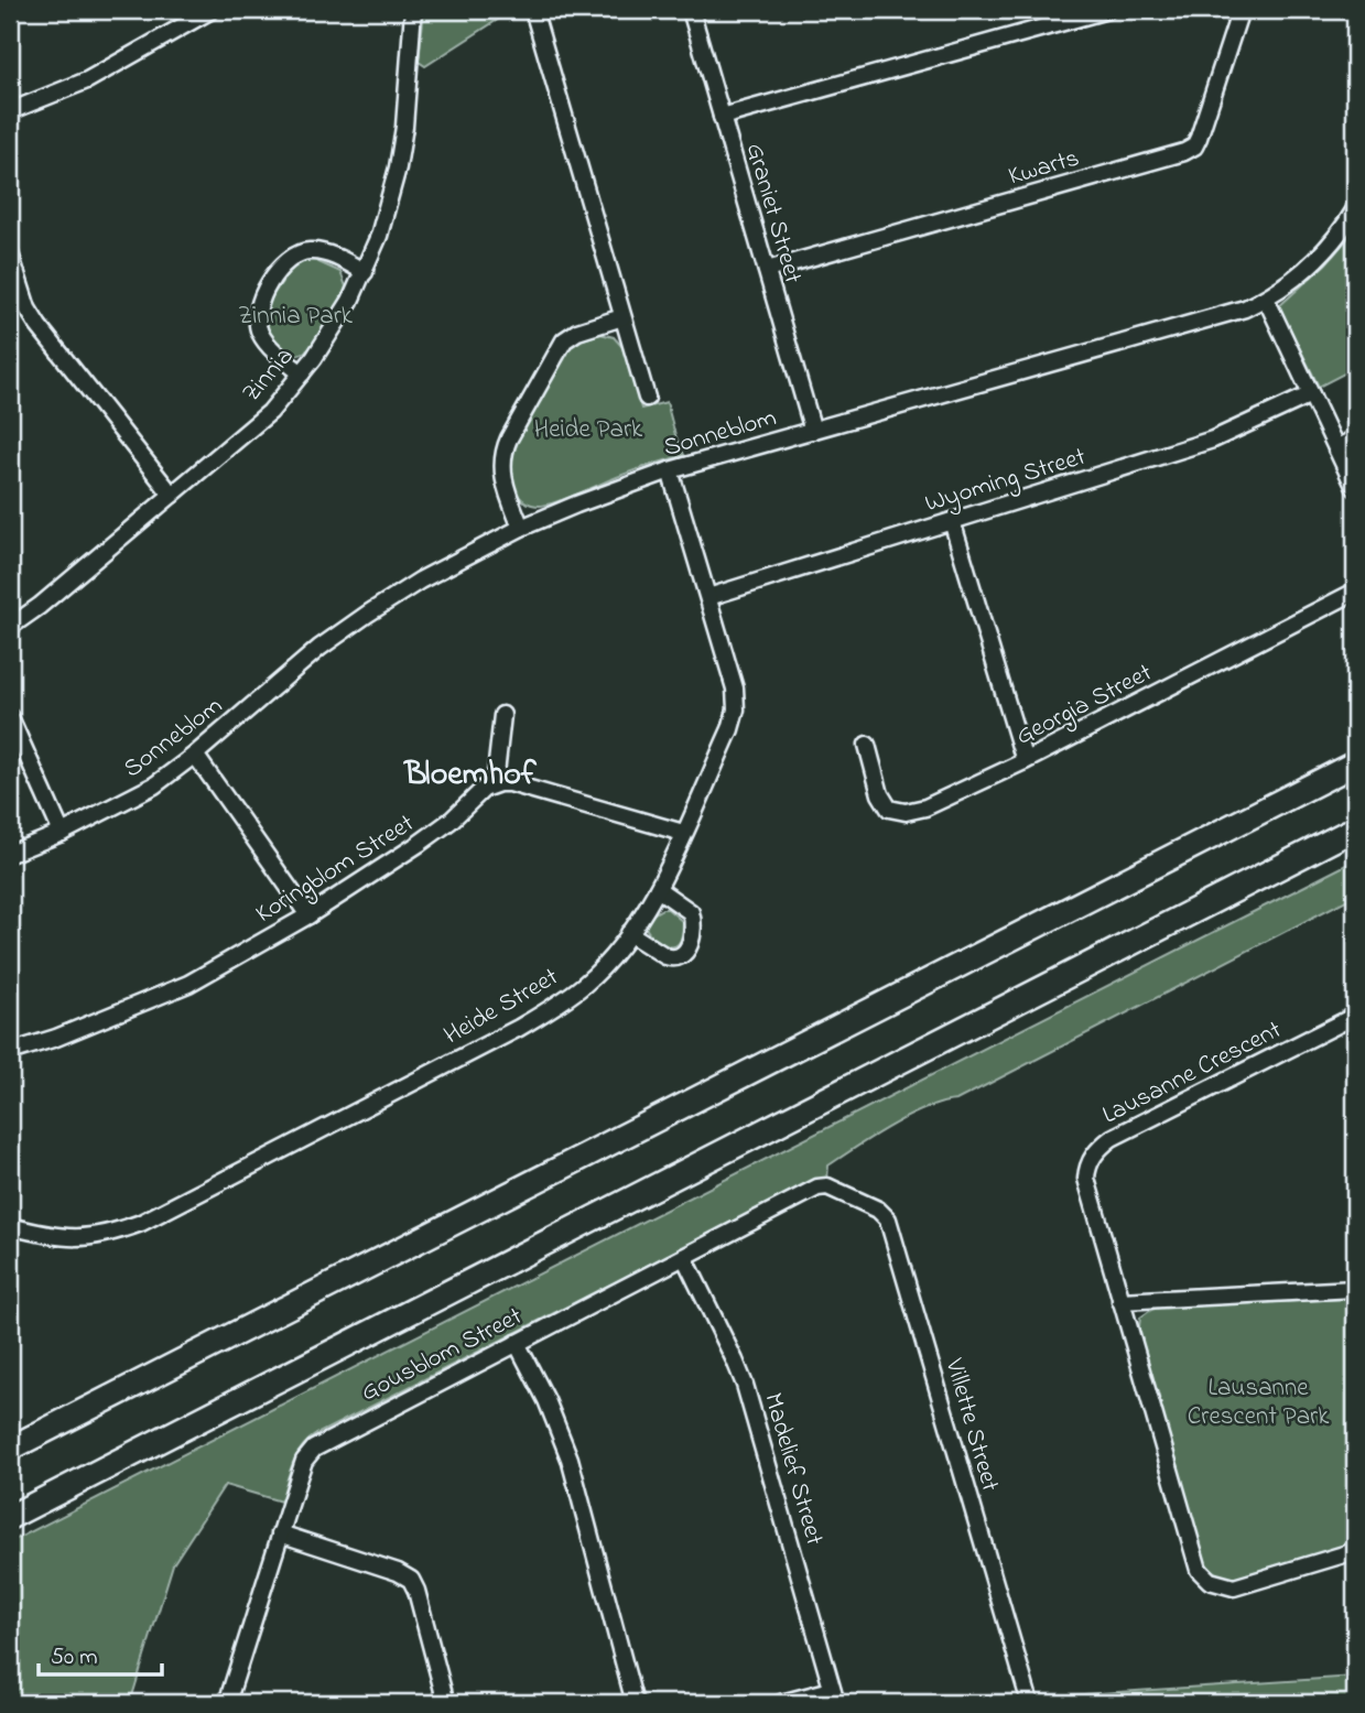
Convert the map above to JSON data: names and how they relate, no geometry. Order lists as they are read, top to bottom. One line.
{"streets":{"street":["Kwarts","Graniet Street","Zinnia","Sonneblom","Wyoming Street","Georgia Street","Koringblom Street","Heide Street","Lausanne Crescent","Gousblom Street","Villette Street","Madelief Street"]},"crossings":[["Kwarts","Graniet Street"],["Graniet Street","Sonneblom"],["Sonneblom","Heide Street"],["Wyoming Street","Heide Street"],["Gousblom Street","Villette Street"],["Gousblom Street","Madelief Street"]],"districts":["Bloemhof"],"parks":["Zinnia Park","Heide Park","Lausanne Crescent Park"],"scale_bar":"50 m"}
